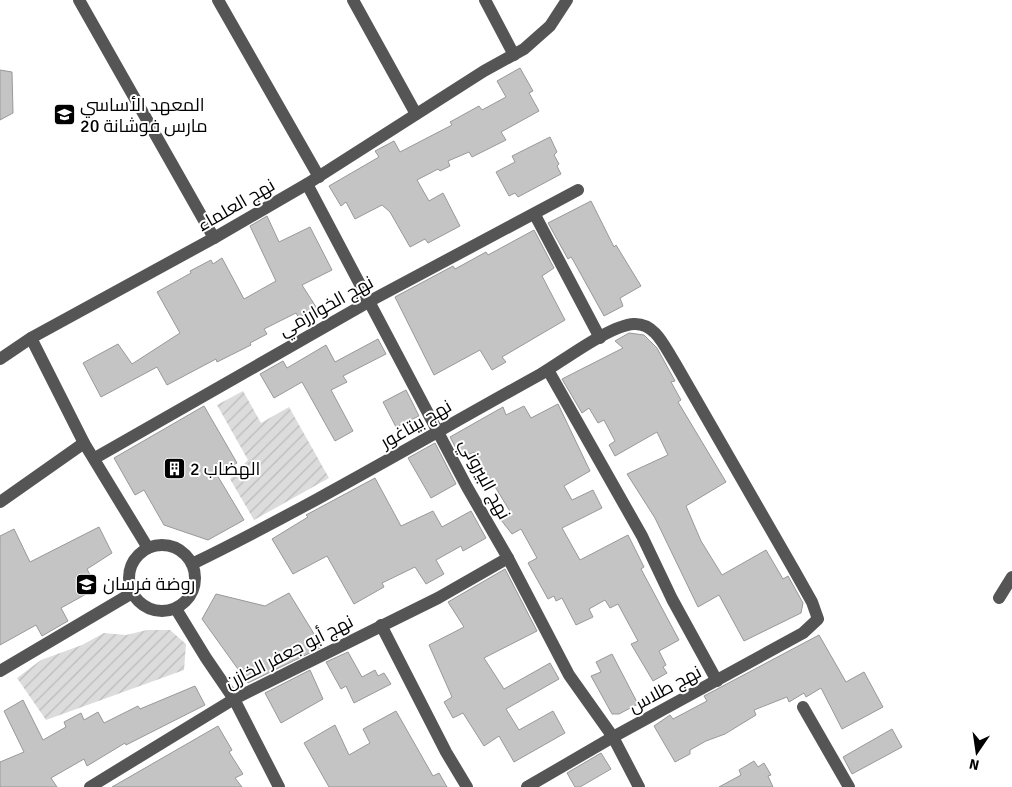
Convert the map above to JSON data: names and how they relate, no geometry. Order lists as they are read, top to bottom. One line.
{"streets":{"street":["نهج العلماء","نهج الخوارزمي","نهج بيتاغور","نهج البيروني","نهج أبو جعفر الخازن","نهج طلاس"]},"crossings":[["نهج العلماء","نهج البيروني"],["نهج الخوارزمي","نهج البيروني"],["نهج بيتاغور","نهج البيروني"],["نهج بيتاغور","نهج طلاس"],["نهج البيروني","نهج أبو جعفر الخازن"],["نهج البيروني","نهج طلاس"]],"places":{"school or university":["المعهد الأساسي 20 مارس فوشانة","روضة فرسان"],"building":["الهضاب 2"]},"north":"bottom"}
